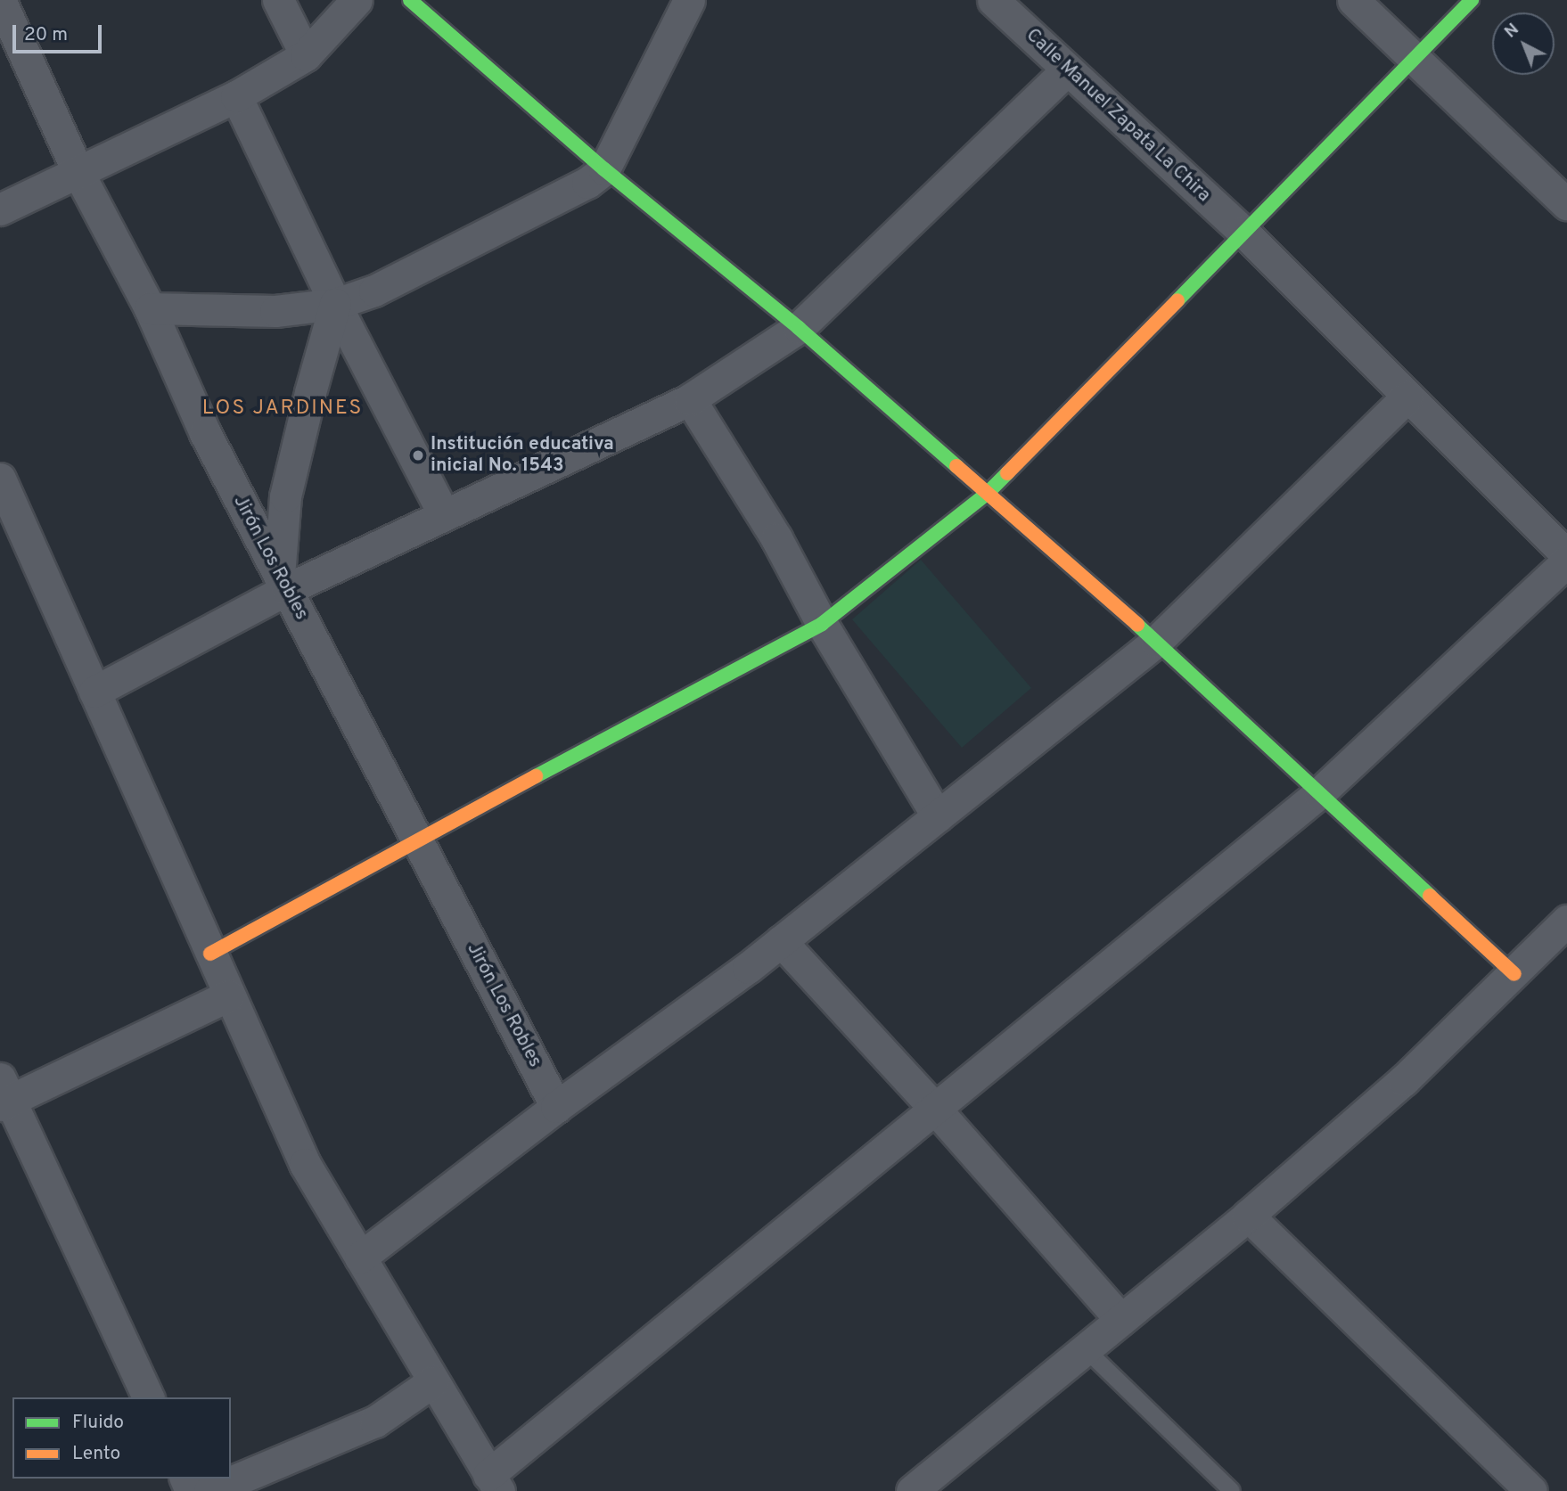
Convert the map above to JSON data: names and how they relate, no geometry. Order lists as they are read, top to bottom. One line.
{"streets":{"street":["Calle Manuel Zapata La Chira","Jirón Los Robles"]},"districts":["LOS JARDINES"],"places":["Institución educativa inicial No. 1543"],"legend":["Fluido","Lento"],"scale_bar":"20 m","north":"top left"}
